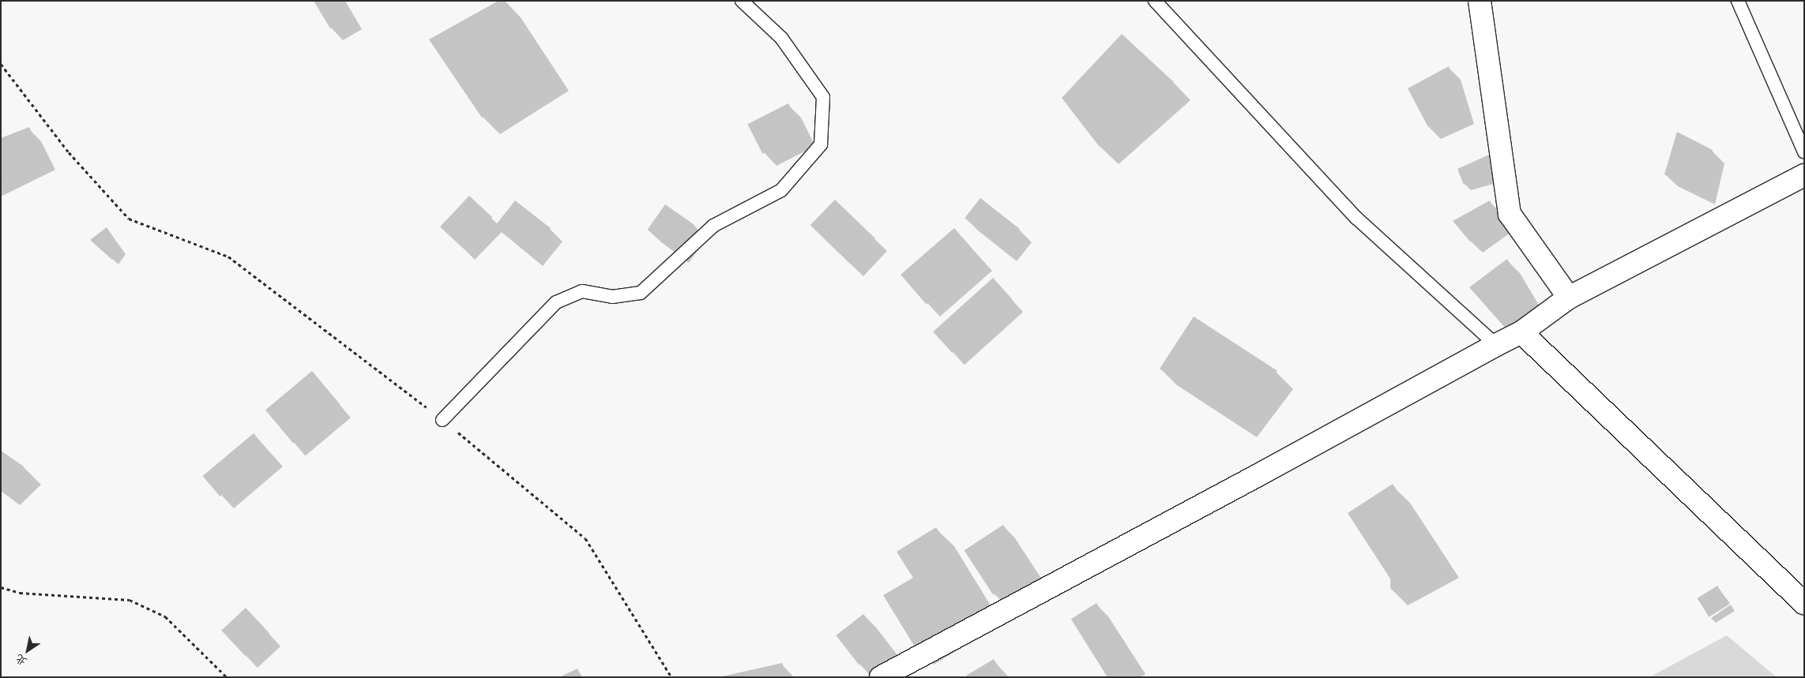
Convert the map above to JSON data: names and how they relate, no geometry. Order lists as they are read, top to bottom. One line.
{"north":"bottom left"}
